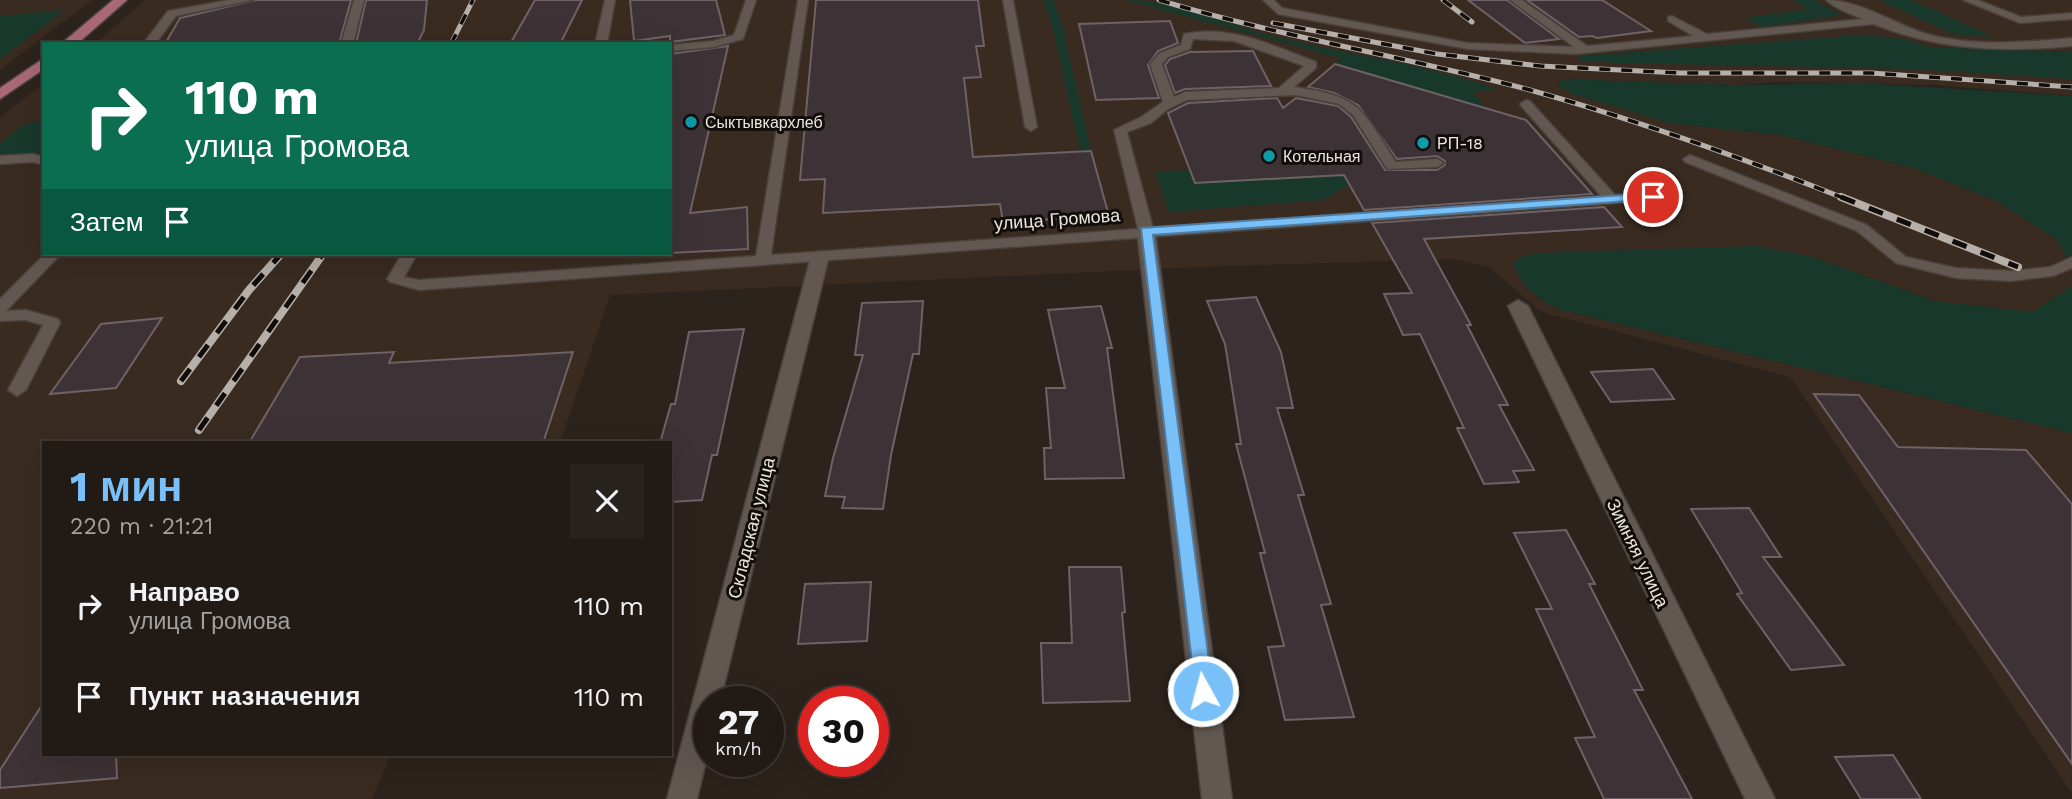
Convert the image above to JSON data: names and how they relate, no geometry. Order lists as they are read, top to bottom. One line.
{"streets":{"street":["Складская улица","Зимняя улица"],"lane":["улица Громова"]},"crossings":[["улица Громова","Складская улица"]],"places":["Сыктывкархлеб","РП-18","Котельная"],"page":{"turn":["110 m","улица Громова"],"then":"Затем","heading":["1 мин","220 m · 21:21"],"list":[{"name":"Направо","note":"улица Громова","value":"110 m"},{"name":"Пункт назначения","value":"110 m"}],"speed":"27 km/h","limit":"30"}}
